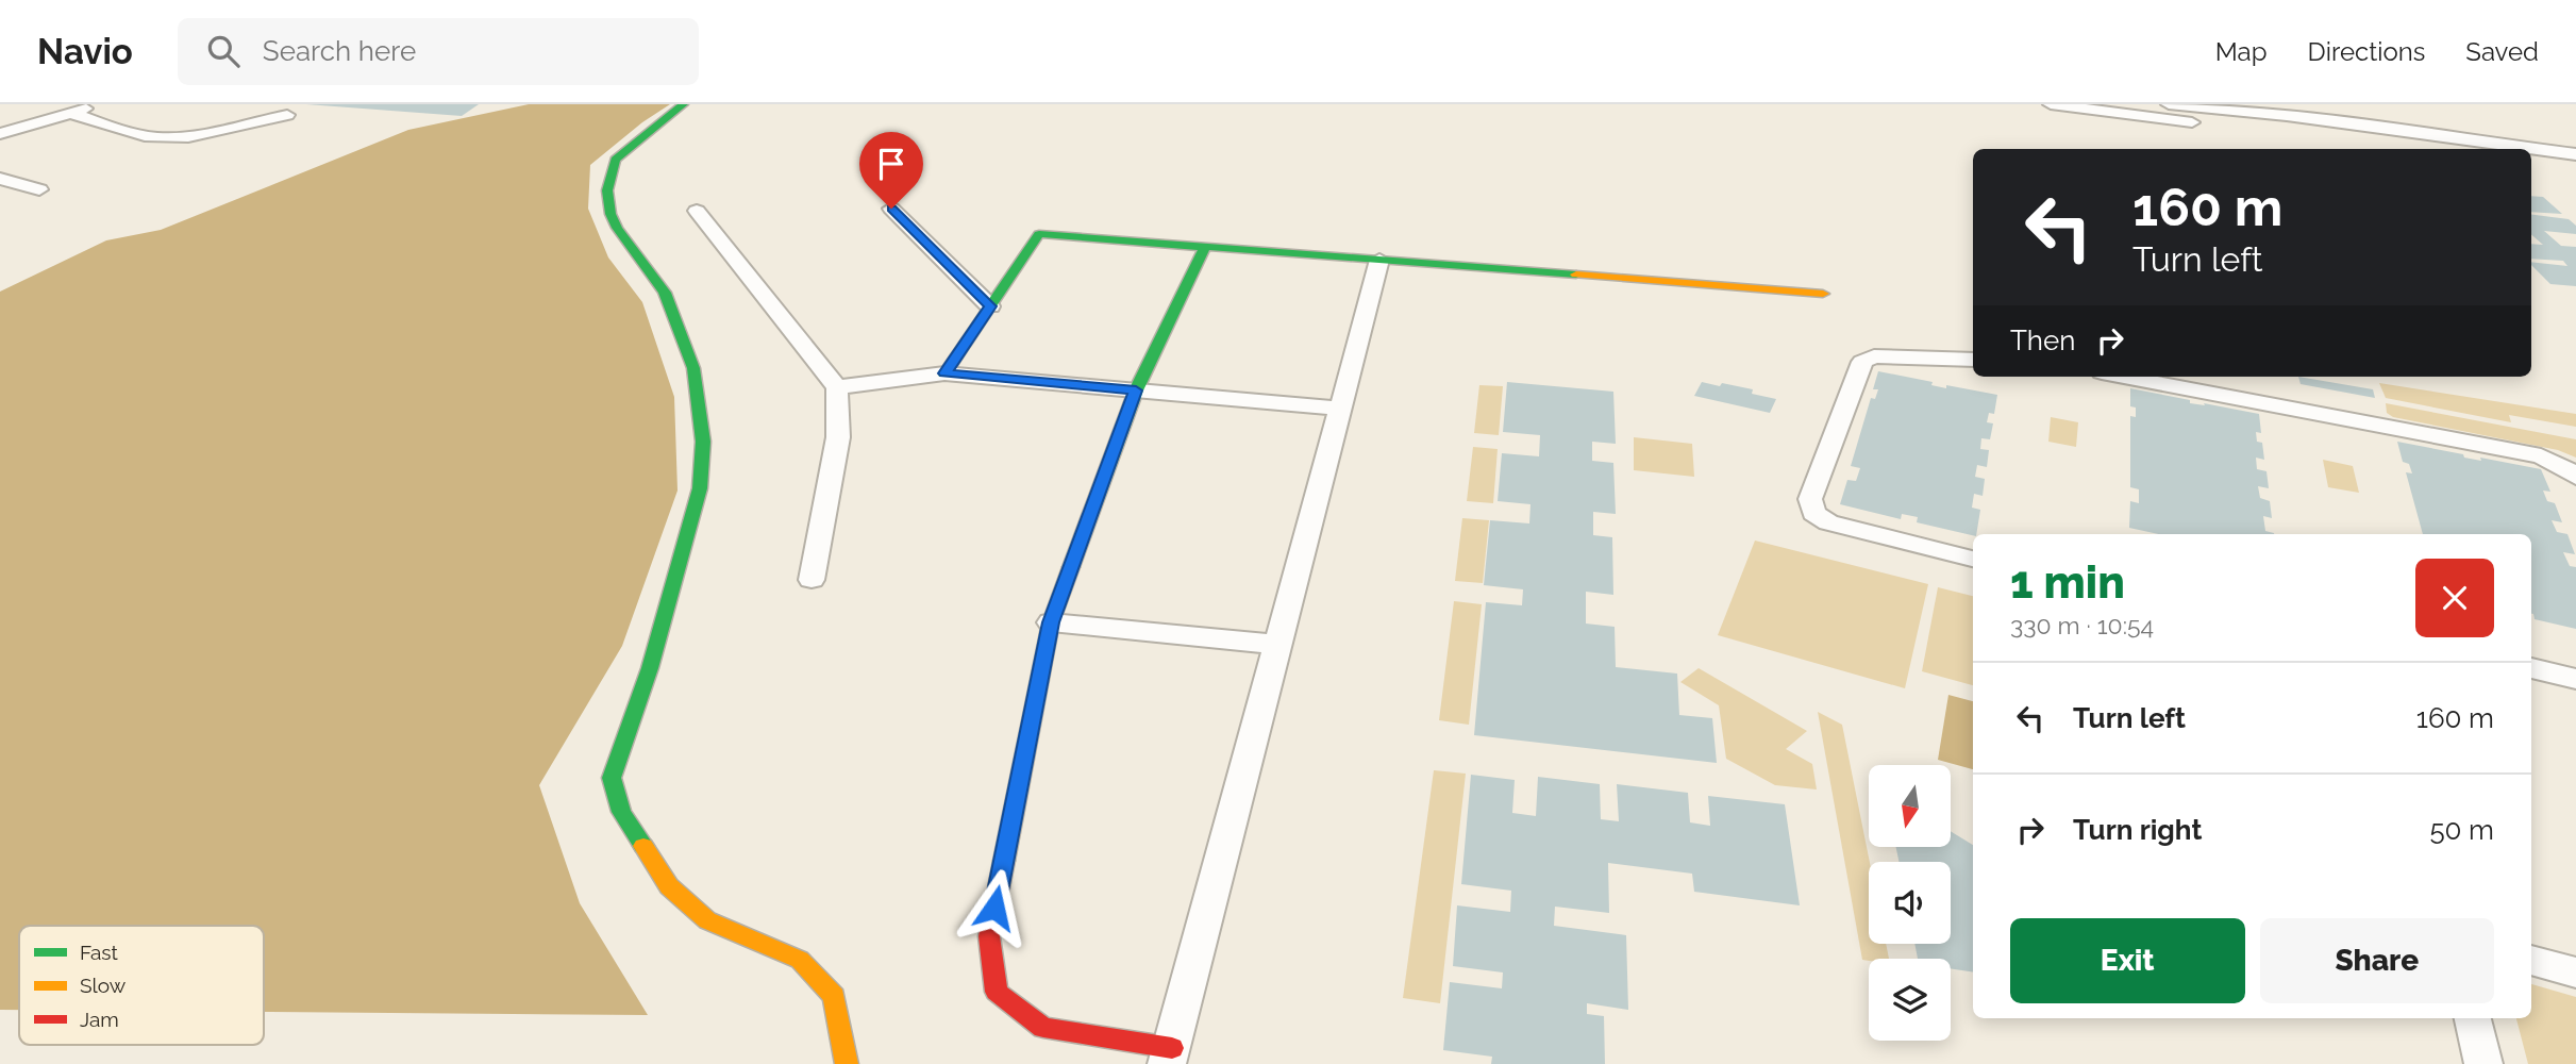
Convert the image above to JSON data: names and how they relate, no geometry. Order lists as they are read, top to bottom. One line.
{"legend":["Fast","Slow","Jam"],"north":"bottom","page":{"header":"Navio","search":"Search here","nav":["Map","Directions","Saved"],"turn":["160 m","Turn left"],"then":"Then","heading":["1 min","330 m · 10:54"],"list":[{"name":"Turn left","value":"160 m"},{"name":"Turn right","value":"50 m"}],"buttons":["Exit","Share"]}}
